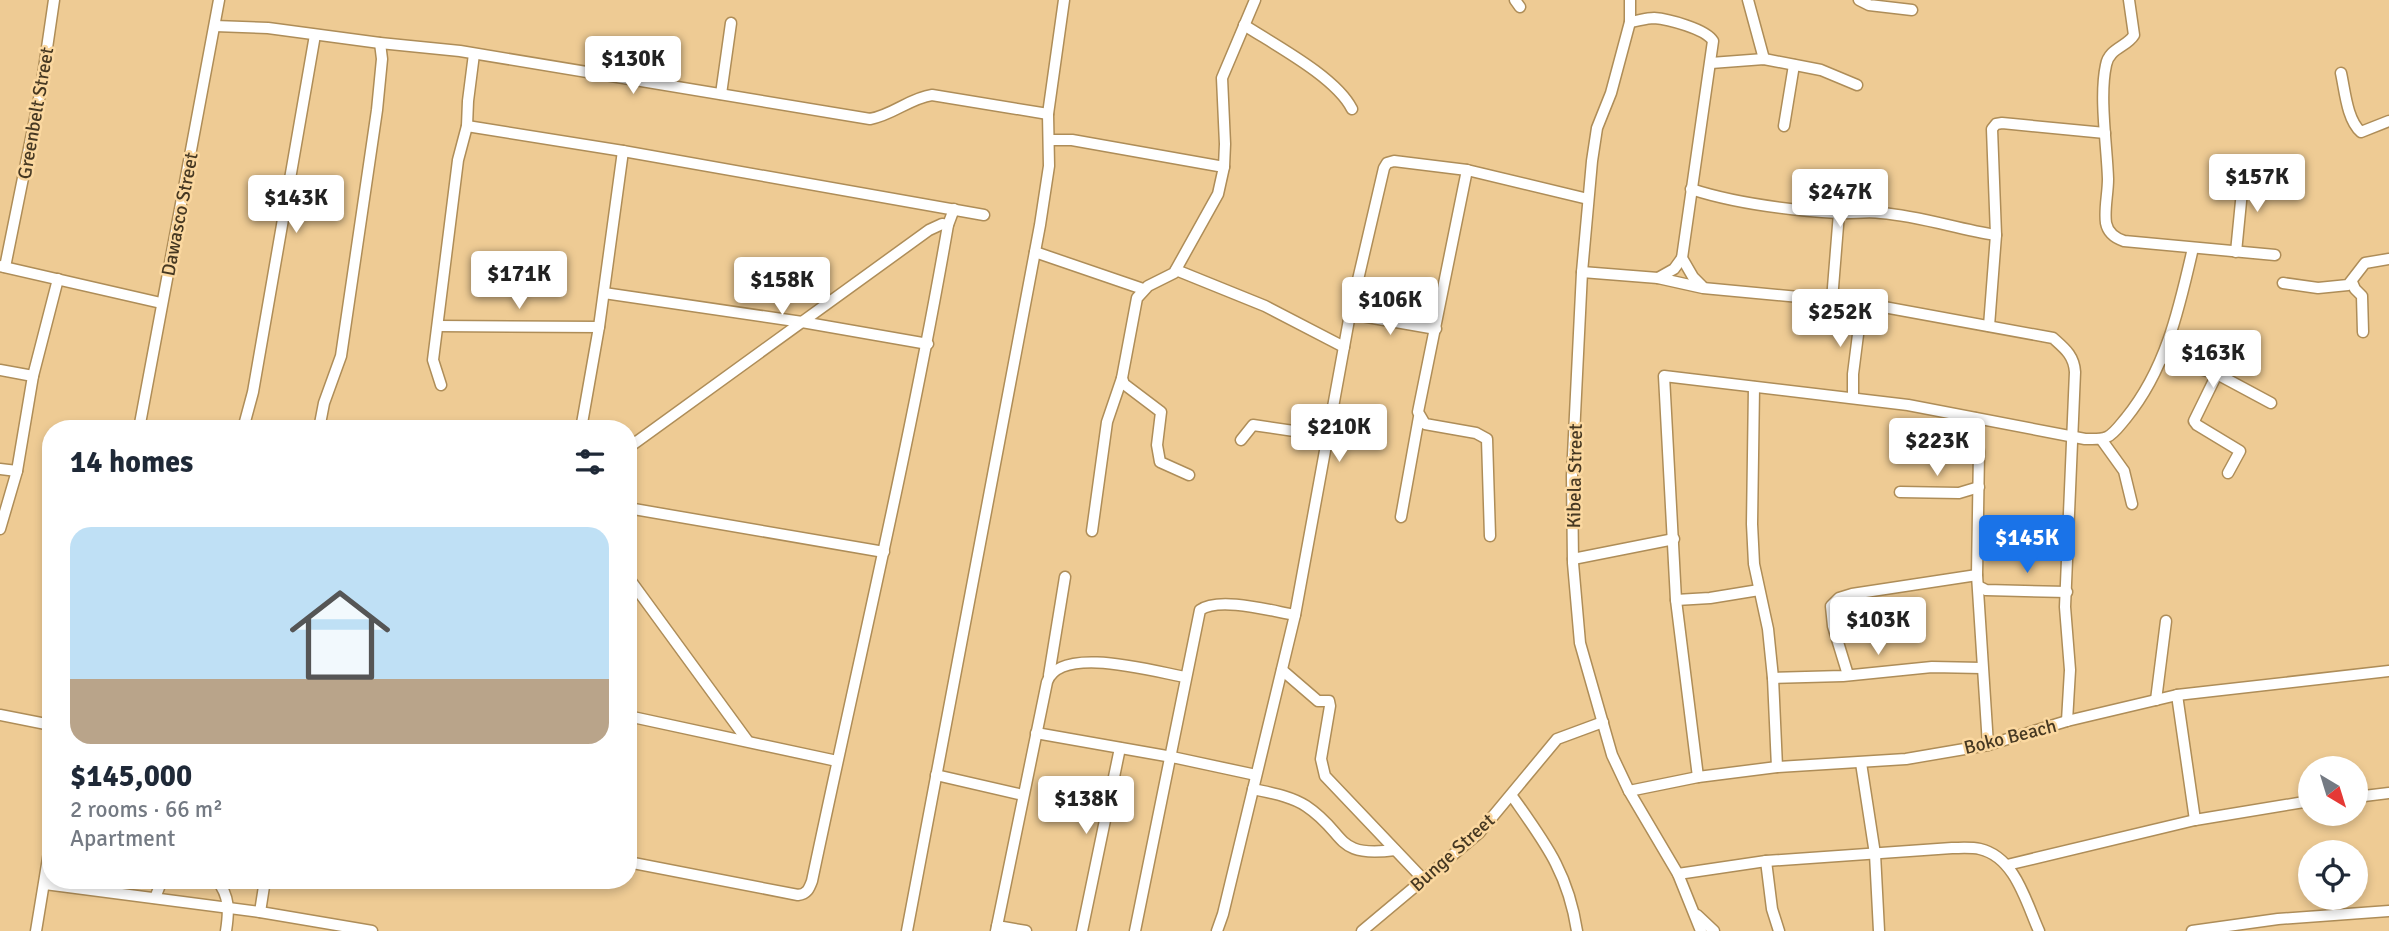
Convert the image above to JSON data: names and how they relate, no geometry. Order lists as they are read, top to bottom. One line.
{"streets":{"street":["Greenbelt Street","Dawasco Street","Kibela Street","Boko Beach","Bunge Street"]},"crossings":[["Kibela Street","Boko Beach"],["Kibela Street","Bunge Street"]],"north":"bottom right","page":{"price":["$130K","$157K","$247K","$143K","$171K","$158K","$106K","$252K","$163K","$210K","$223K","$145K","$103K","$138K"],"heading":"14 homes","list":[{"name":"$145,000","note":"2 rooms · 66 m² · Apartment"}]}}
